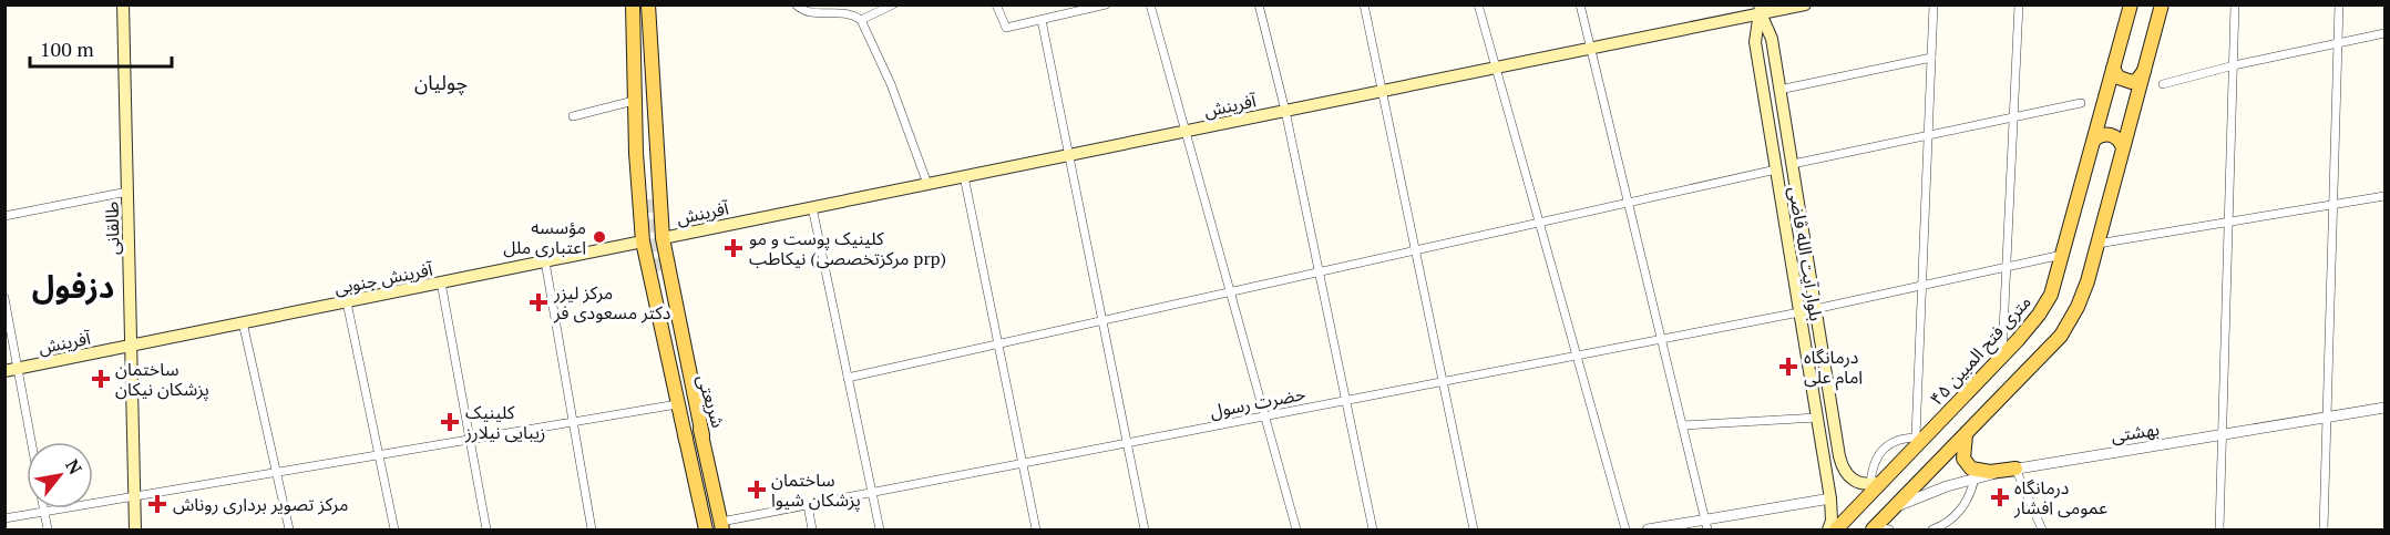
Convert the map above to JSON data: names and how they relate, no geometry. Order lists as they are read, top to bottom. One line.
{"streets":{"main road":["آفرینش","طالقانی","بلوار آیت الله قاضی","آفرینش جنوبی","۴۵ متری فتح المبین","شریعتی"],"street":["حضرت رسول","بهشتی"]},"crossings":[["آفرینش","طالقانی"],["آفرینش","بلوار آیت الله قاضی"],["آفرینش","آفرینش جنوبی"],["طالقانی","آفرینش جنوبی"],["بلوار آیت الله قاضی","۴۵ متری فتح المبین"],["بلوار آیت الله قاضی","حضرت رسول"],["شریعتی","حضرت رسول"]],"districts":["چولیان","دزفول"],"places":{"other":["مؤسسه اعتباری ملل"],"health":["کلینیک پوست و مو نیکاطب (مرکزتخصصی prp)","مرکز لیزر دکتر مسعودی فر","درمانگاه امام علی","ساختمان پزشکان نیکان","کلینیک زیبایی نیلارز","ساختمان پزشکان شیوا","درمانگاه عمومی افشار","مرکز تصویر برداری روناش"]},"scale_bar":"100 m","north":"top right"}
